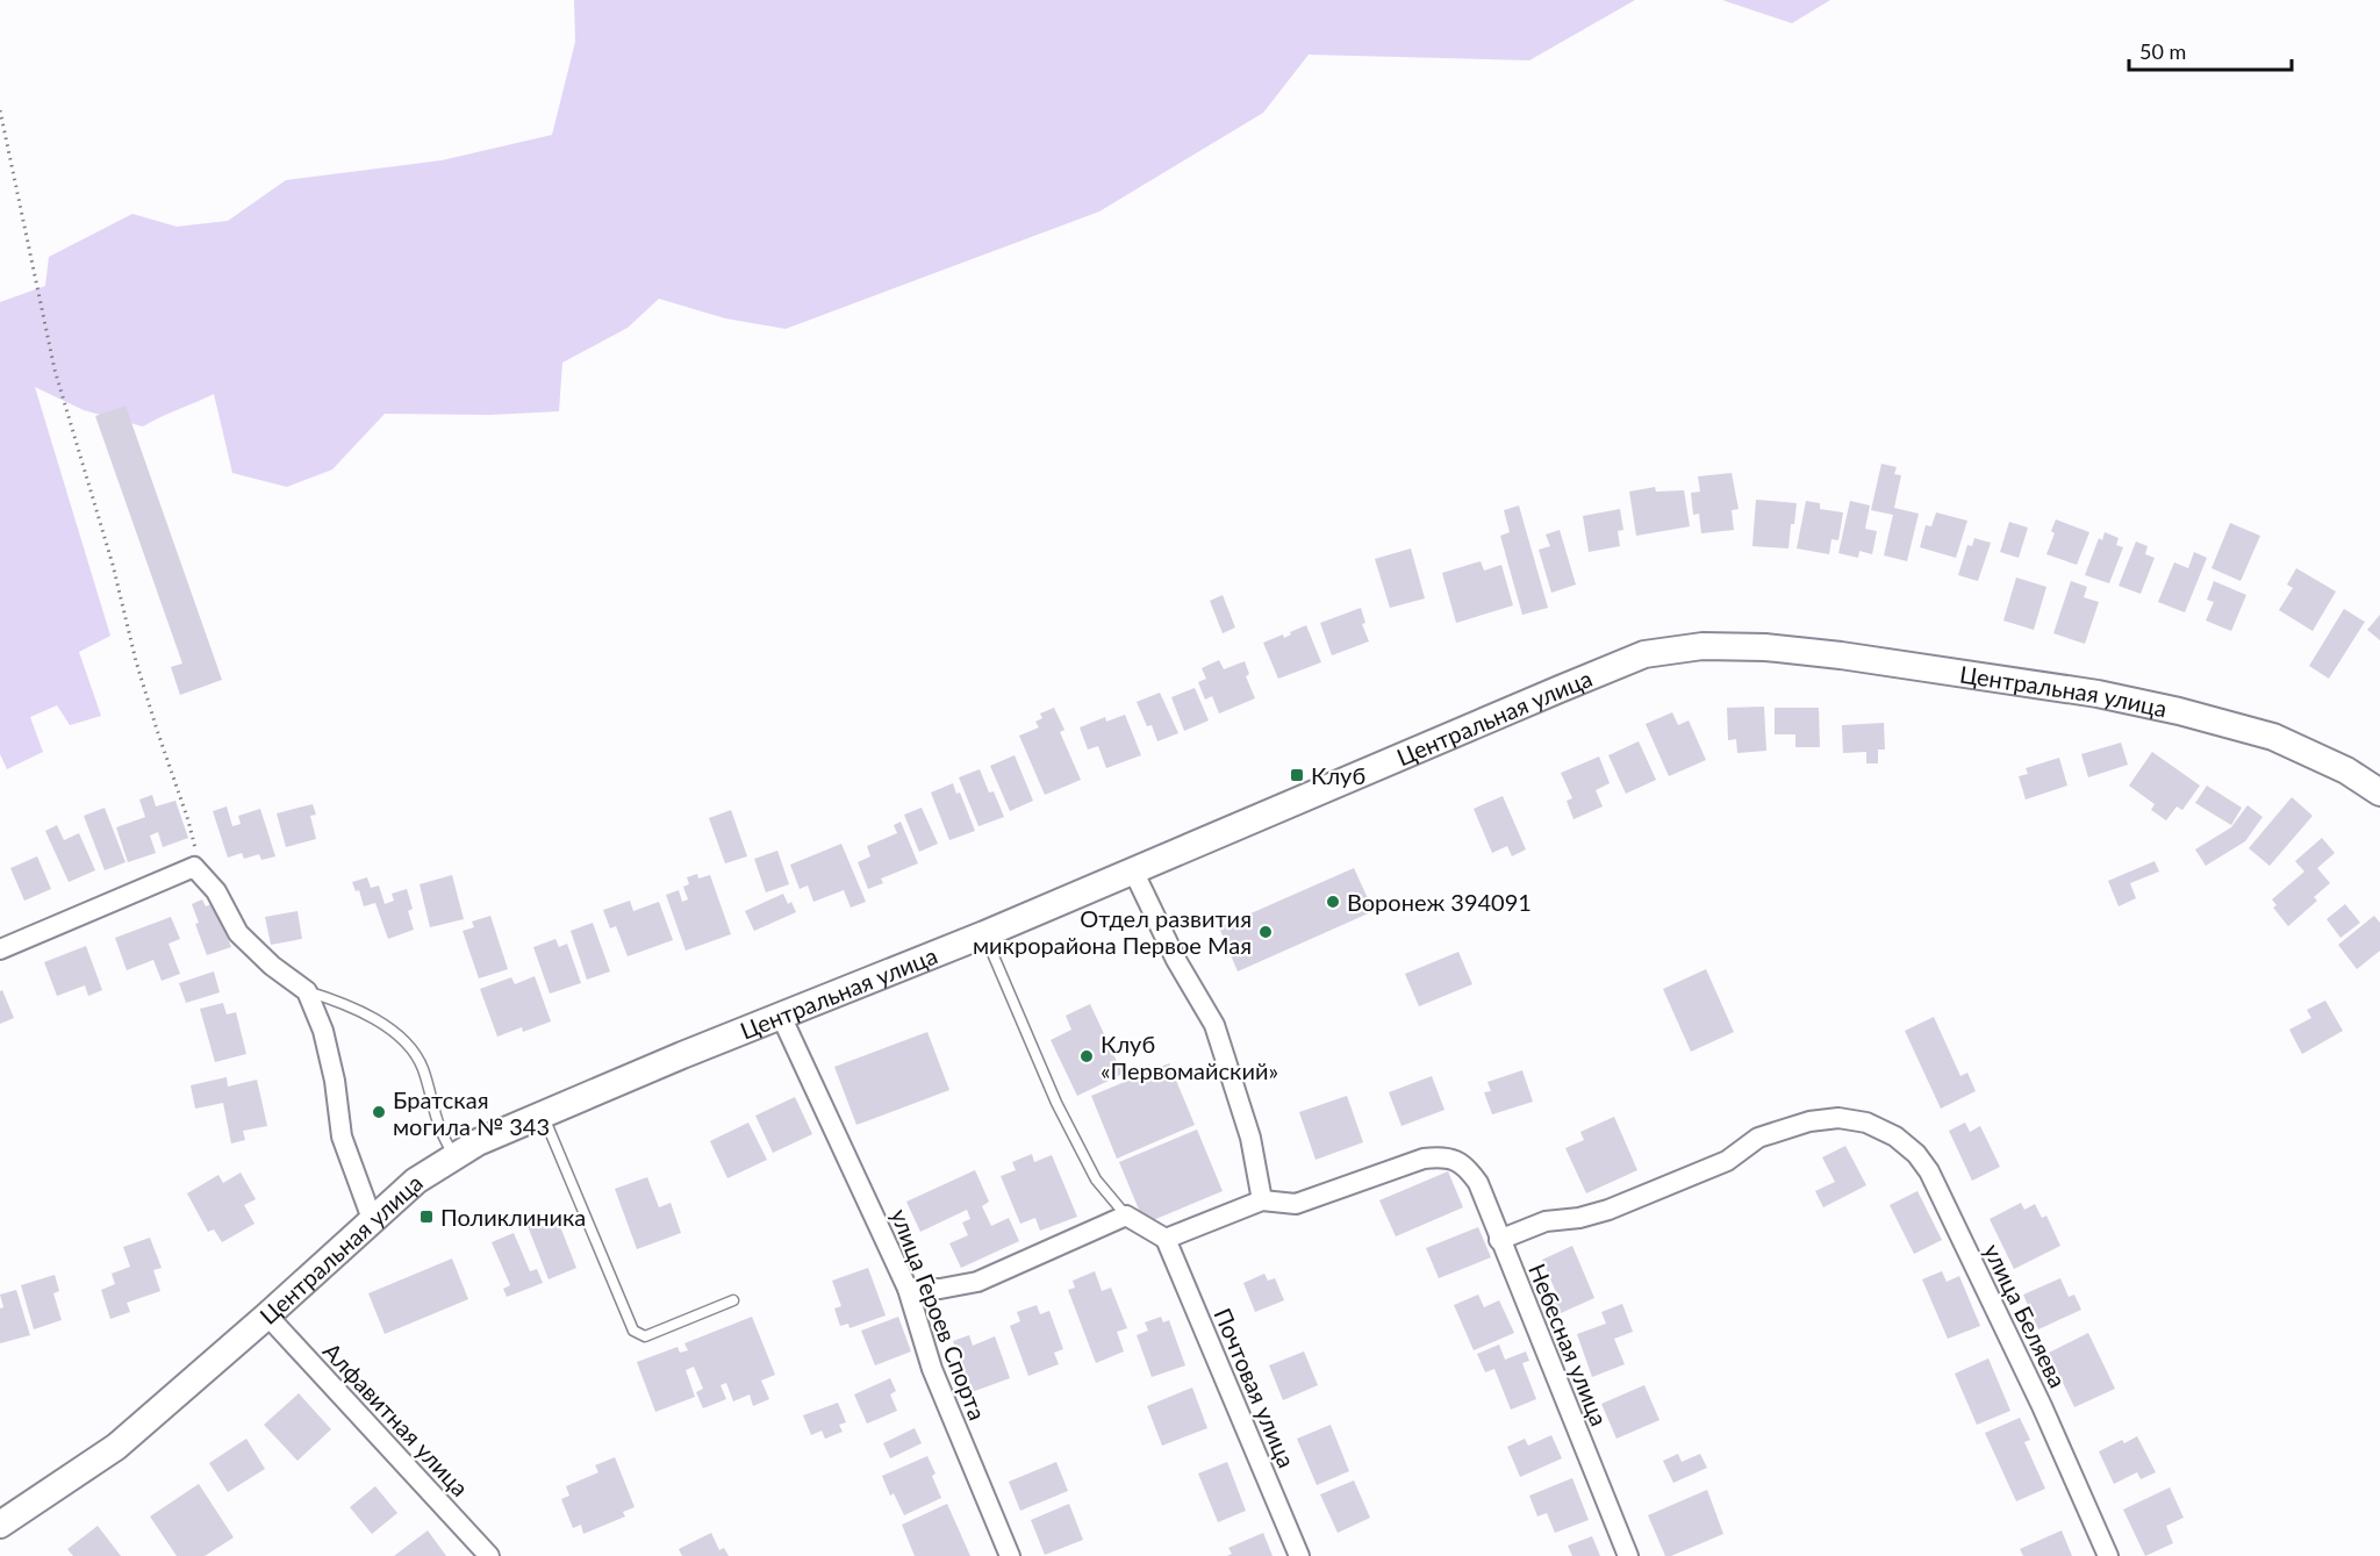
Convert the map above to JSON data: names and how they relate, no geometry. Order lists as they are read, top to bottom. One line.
{"streets":{"street":["Центральная улица","улица Героев Спорта","улица Беляева","Небесная улица","Почтовая улица","Алфавитная улица"]},"crossings":[["Центральная улица","улица Героев Спорта"],["Центральная улица","Алфавитная улица"],["улица Беляева","Небесная улица"]],"places":{"transit":["Клуб","Поликлиника"],"other":["Воронеж 394091","Отдел развития микрорайона Первое Мая","Клуб «Первомайский»","Братская могила № 343"]},"scale_bar":"50 m"}
